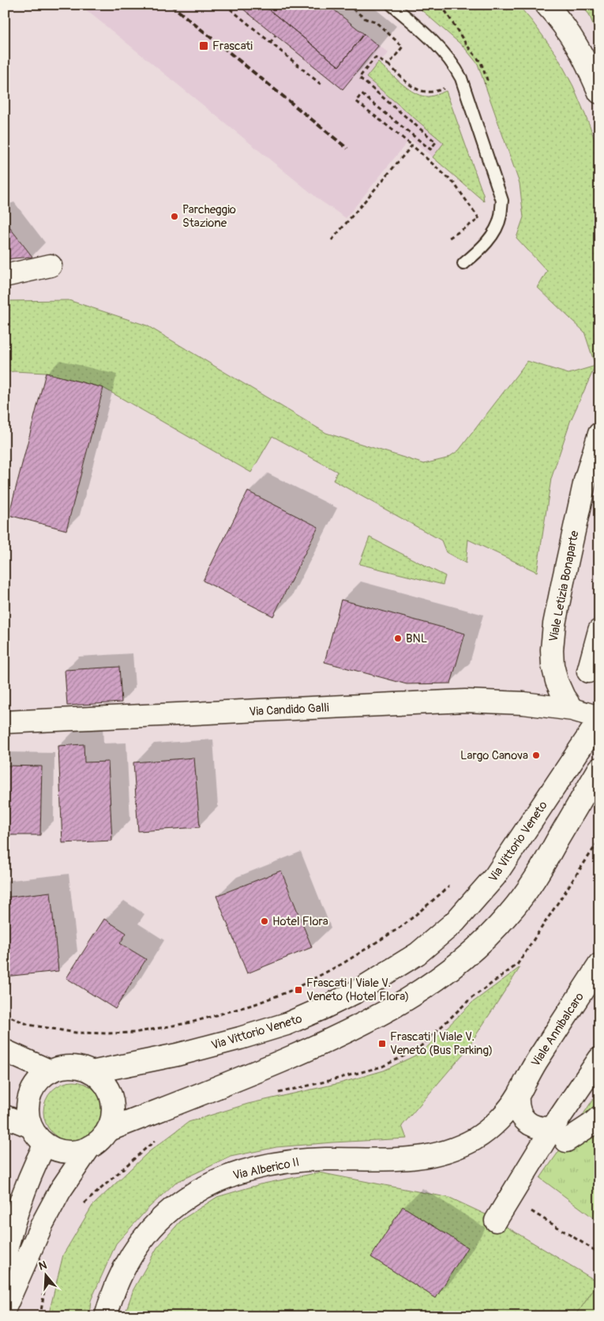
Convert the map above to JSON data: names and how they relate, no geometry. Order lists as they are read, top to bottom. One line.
{"streets":{"street":["Viale Letizia Bonaparte","Via Candido Galli","Via Vittorio Veneto","Viale Annibalcaro","Via Alberico II"]},"crossings":[["Viale Letizia Bonaparte","Via Candido Galli"],["Viale Annibalcaro","Via Alberico II"]],"places":{"transit":["Frascati","Frascati | Viale V. Veneto (Hotel Flora)","Frascati | Viale V. Veneto (Bus Parking)"],"other":["Parcheggio Stazione","BNL","Largo Canova","Hotel Flora"]},"north":"top"}
